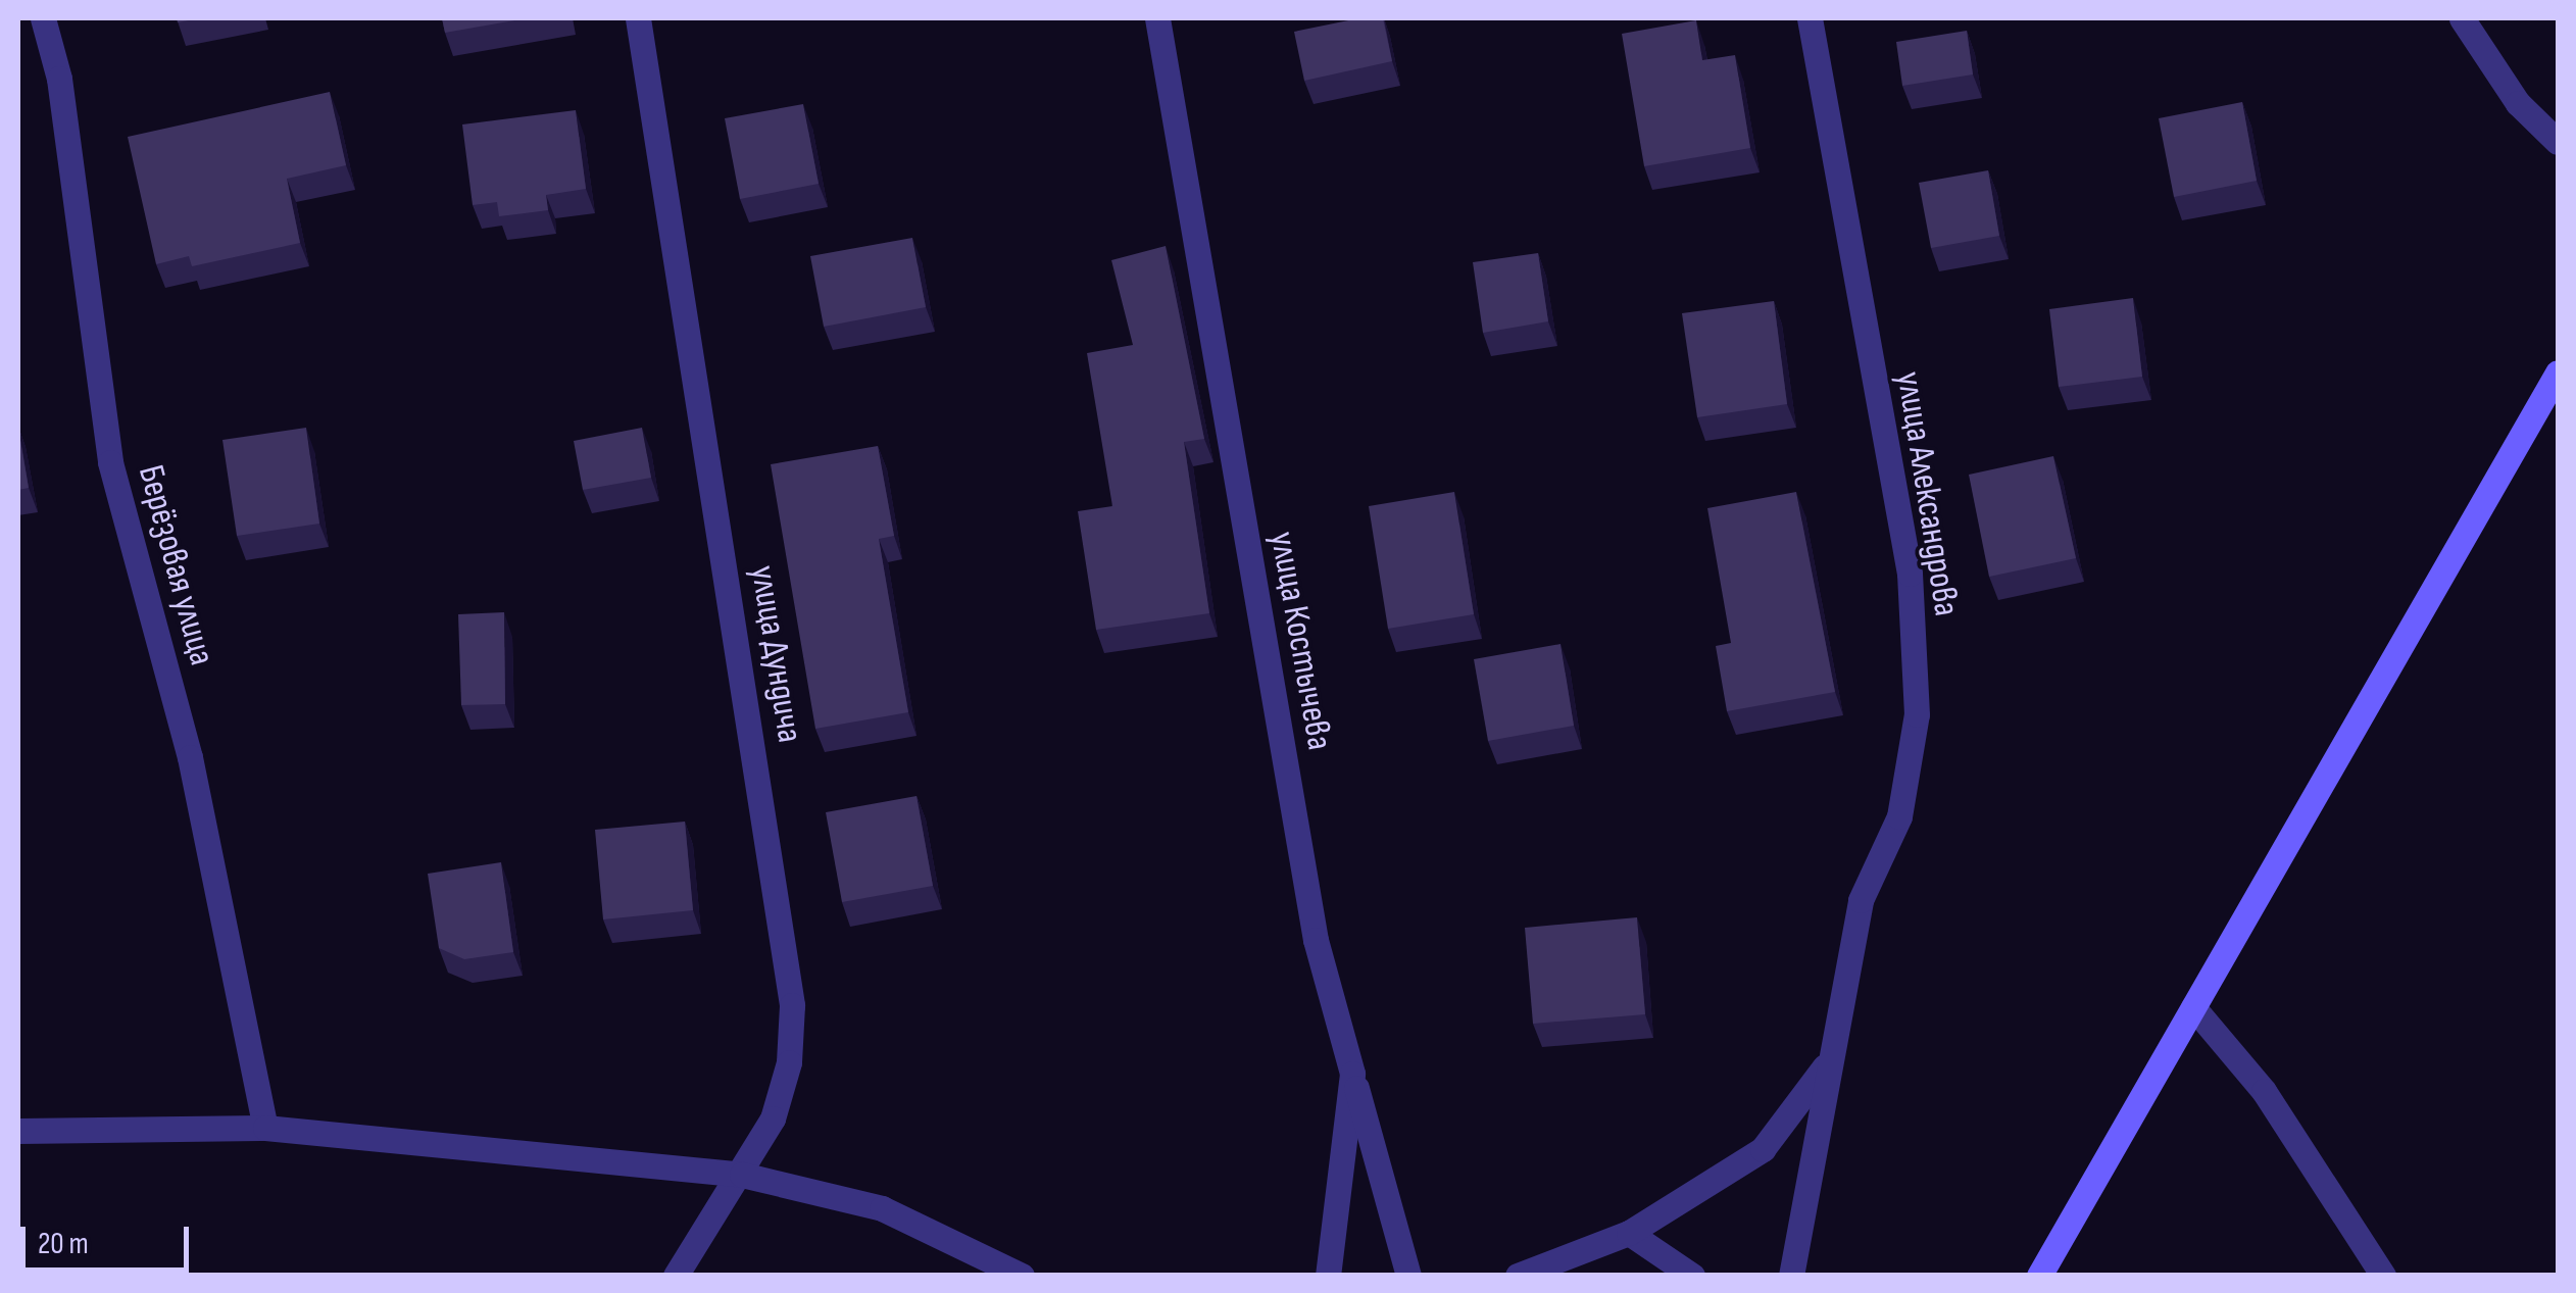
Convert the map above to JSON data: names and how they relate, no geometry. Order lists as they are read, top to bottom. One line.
{"streets":{"street":["улица Александрова","Берёзовая улица","улица Костычева","улица Дундича"]},"scale_bar":"20 m"}
